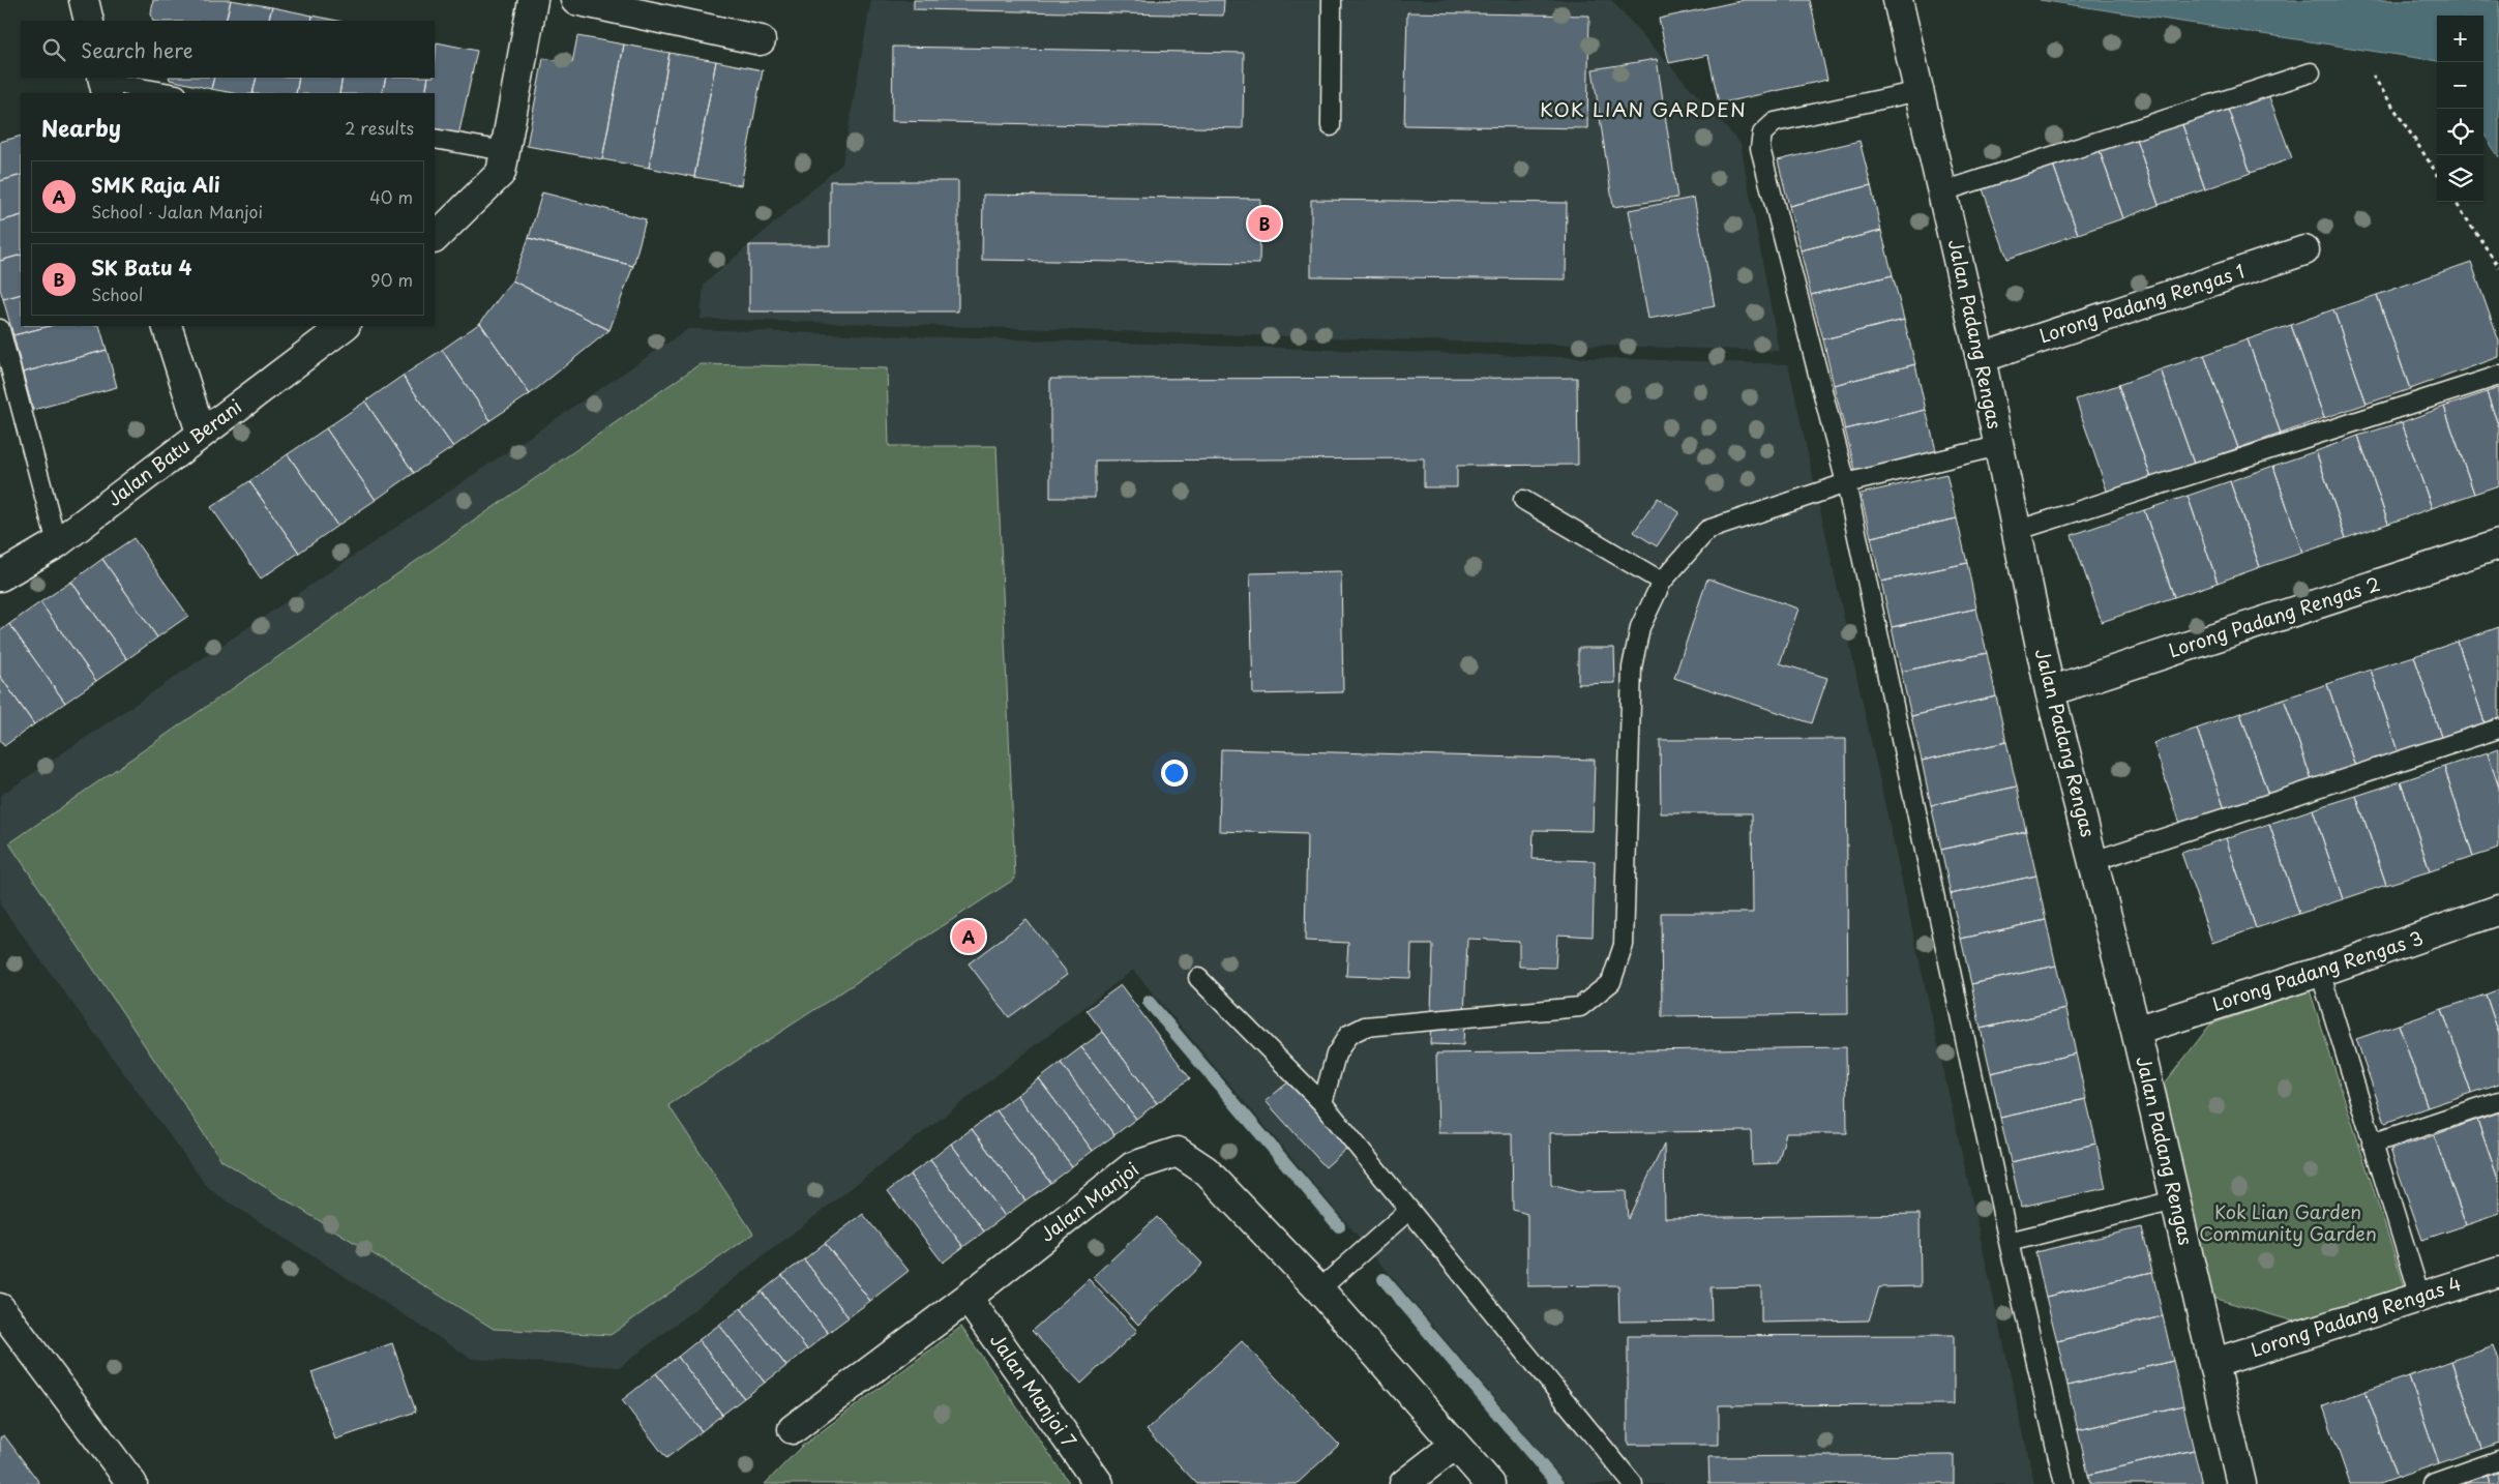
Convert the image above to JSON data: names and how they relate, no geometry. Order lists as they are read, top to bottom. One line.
{"streets":{"street":["Lorong Padang Rengas 1","Jalan Padang Rengas","Jalan Batu Berani","Lorong Padang Rengas 2","Lorong Padang Rengas 3","Jalan Manjoi","Lorong Padang Rengas 4","Jalan Manjoi 7"]},"crossings":[["Lorong Padang Rengas 1","Jalan Padang Rengas"],["Jalan Padang Rengas","Lorong Padang Rengas 2"],["Jalan Padang Rengas","Lorong Padang Rengas 3"],["Jalan Padang Rengas","Lorong Padang Rengas 4"],["Jalan Manjoi","Jalan Manjoi 7"]],"districts":["KOK LIAN GARDEN"],"parks":["Kok Lian Garden Community Garden"],"page":{"map_buttons":["+","−"],"search":"Search here","heading":["Nearby","2 results"],"list":[{"mark":"A","name":"SMK Raja Ali","note":"School · Jalan Manjoi","value":"40 m"},{"mark":"B","name":"SK Batu 4","note":"School","value":"90 m"}],"pins":["B","A"]}}
